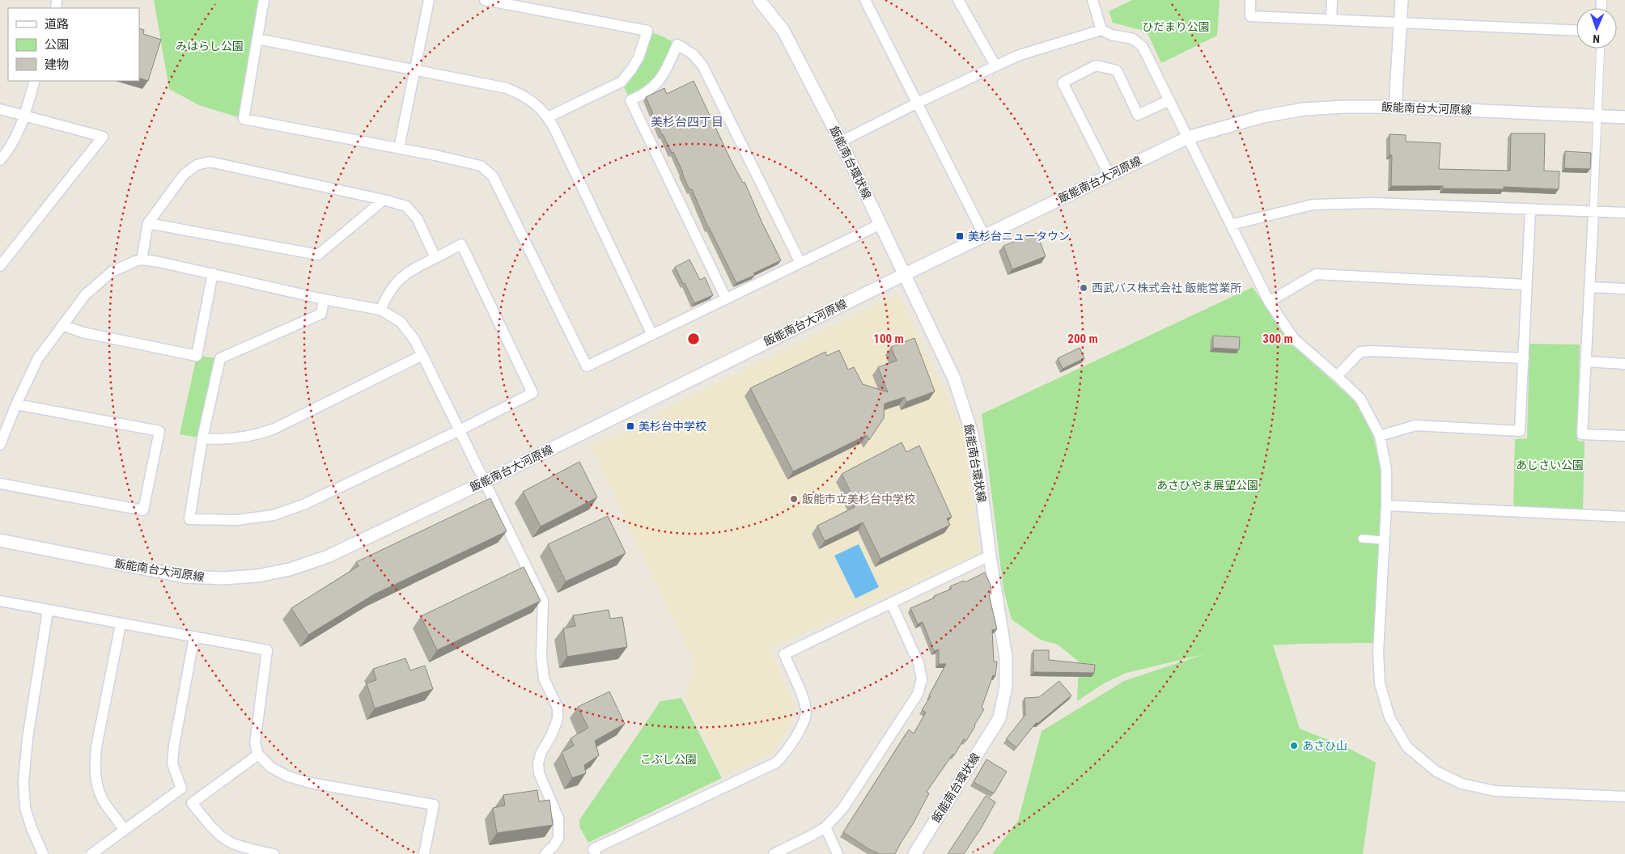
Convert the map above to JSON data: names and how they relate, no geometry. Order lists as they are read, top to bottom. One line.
{"streets":{"street":["飯能南台大河原線","飯能南台環状線"]},"crossings":[["飯能南台大河原線","飯能南台環状線"]],"districts":["美杉台四丁目"],"parks":["ひだまり公園","みはらし公園","あじさい公園","あさひやま展望公園","こぶし公園"],"places":{"transit":["美杉台ニュータウン","美杉台中学校"],"other":["西武バス株式会社 飯能営業所","飯能市立美杉台中学校","あさひ山"]},"legend":["道路","公園","建物"],"north":"bottom","rings":["100 m","200 m","300 m"]}
